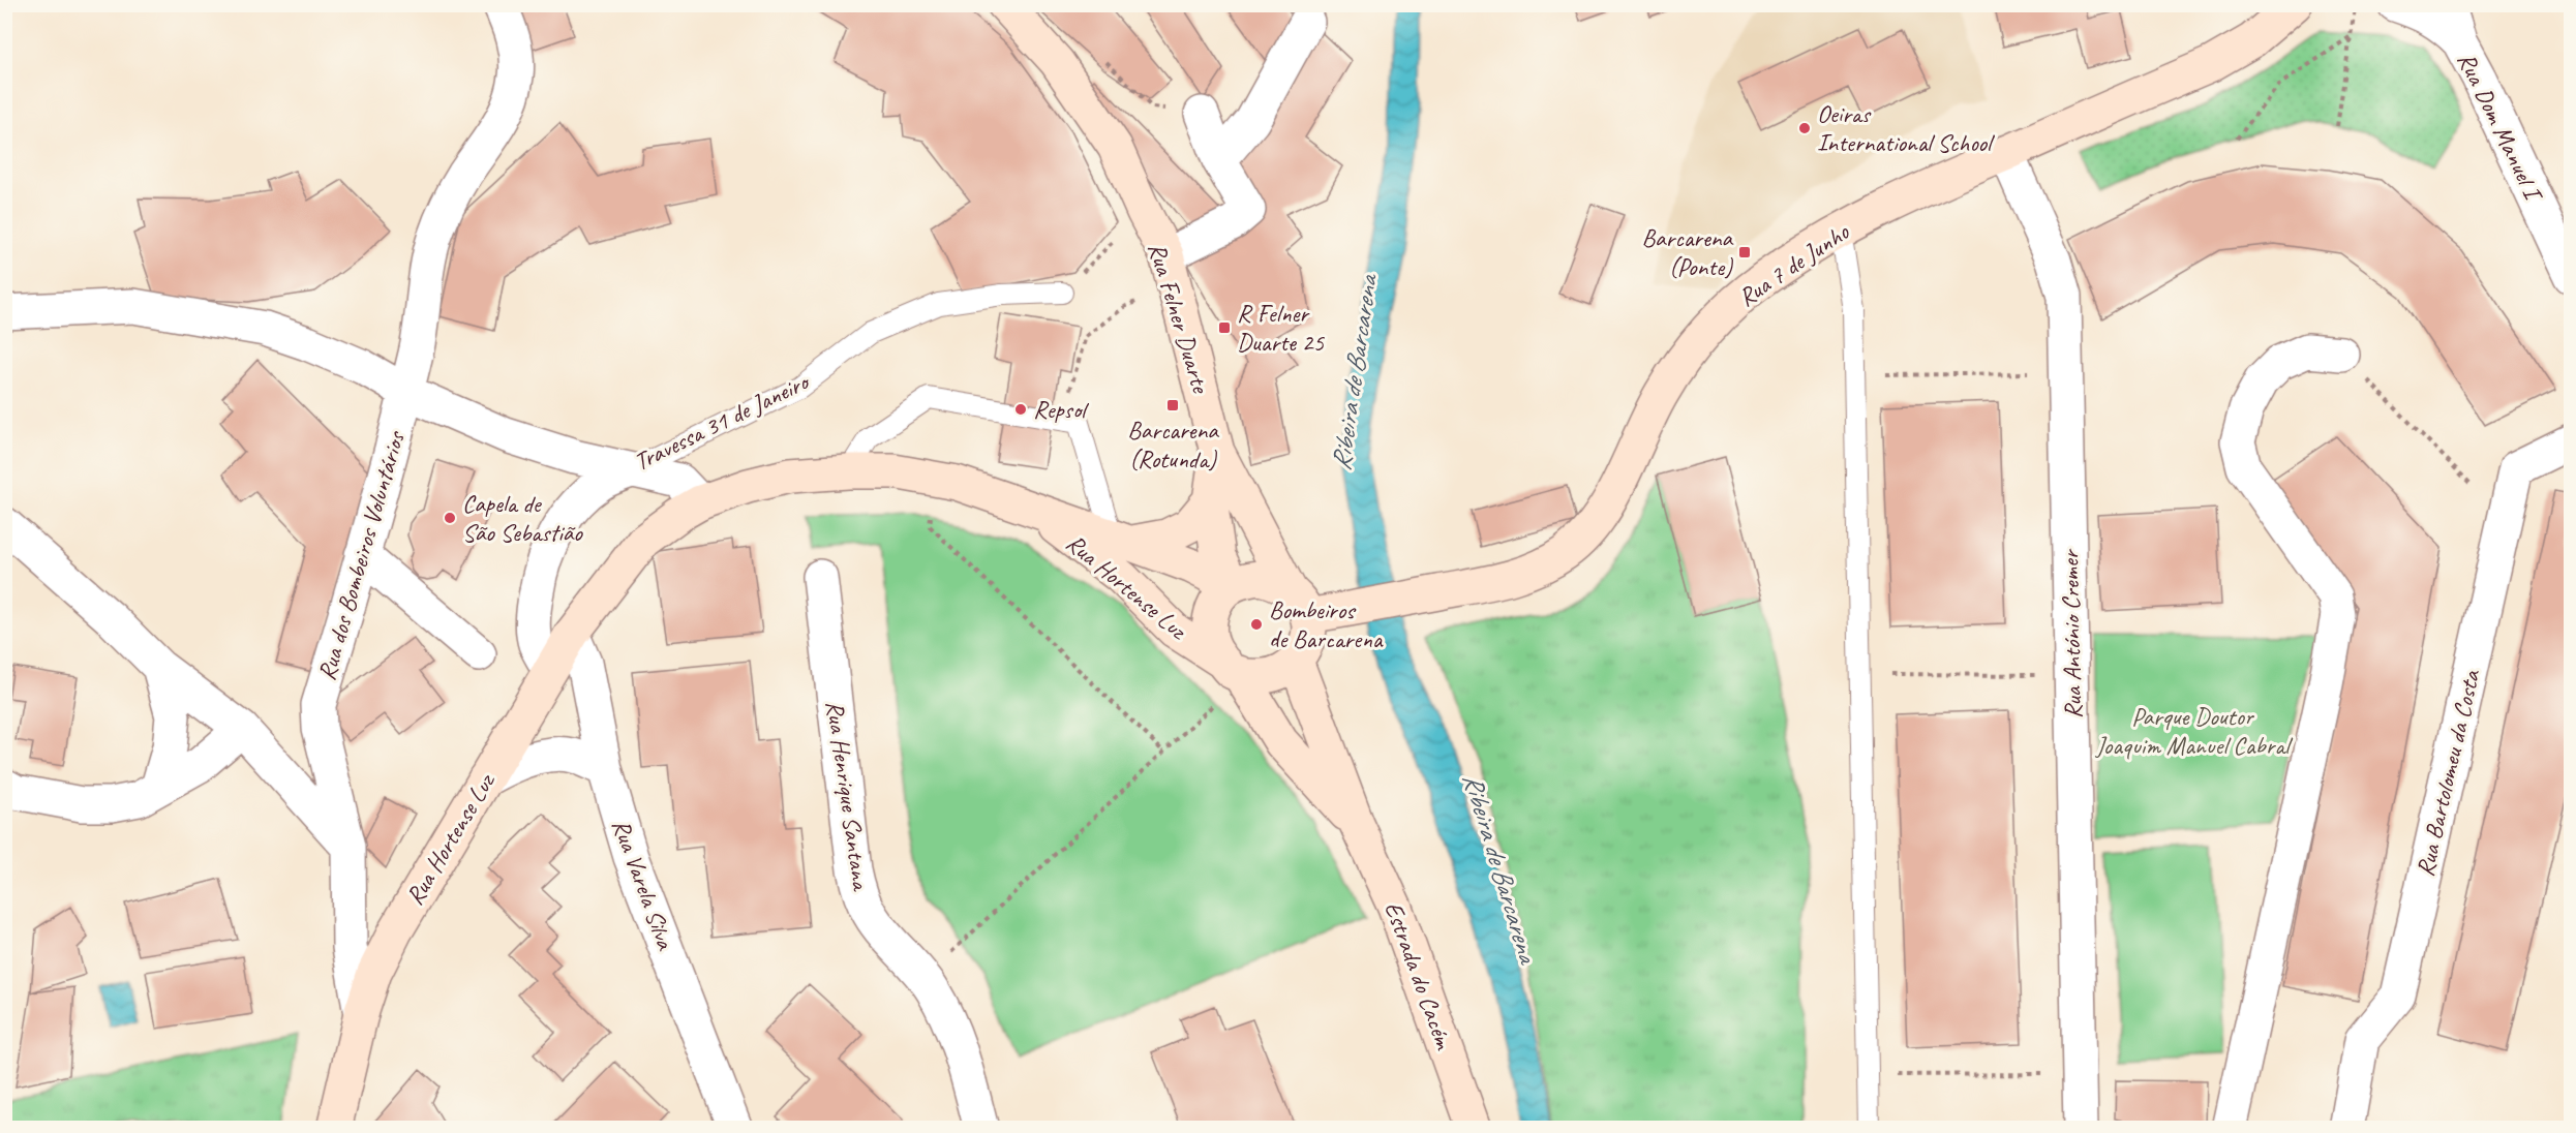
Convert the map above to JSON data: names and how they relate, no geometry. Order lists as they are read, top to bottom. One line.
{"streets":{"main road":["Rua 7 de Junho","Rua Felner Duarte","Rua dos Bombeiros Voluntários","Rua Hortense Luz","Estrada do Cacém"],"street":["Rua Dom Manuel I","Travessa 31 de Janeiro","Rua António Cremer","Rua Bartolomeu da Costa","Rua Henrique Santana","Rua Varela Silva"]},"crossings":[["Rua 7 de Junho","Rua Felner Duarte"],["Rua 7 de Junho","Rua Hortense Luz"],["Rua 7 de Junho","Rua António Cremer"],["Rua 7 de Junho","Estrada do Cacém"],["Rua Felner Duarte","Rua Hortense Luz"],["Rua Felner Duarte","Estrada do Cacém"],["Travessa 31 de Janeiro","Rua dos Bombeiros Voluntários"],["Rua dos Bombeiros Voluntários","Rua Hortense Luz"],["Rua Hortense Luz","Rua Varela Silva"],["Rua Hortense Luz","Estrada do Cacém"]],"water":["Ribeira de Barcarena"],"parks":["Parque Doutor Joaquim Manuel Cabral"],"places":{"other":["Oeiras International School","Repsol","Capela de São Sebastião","Bombeiros de Barcarena"],"transit":["Barcarena (Ponte)","R Felner Duarte 25","Barcarena (Rotunda)"]}}
